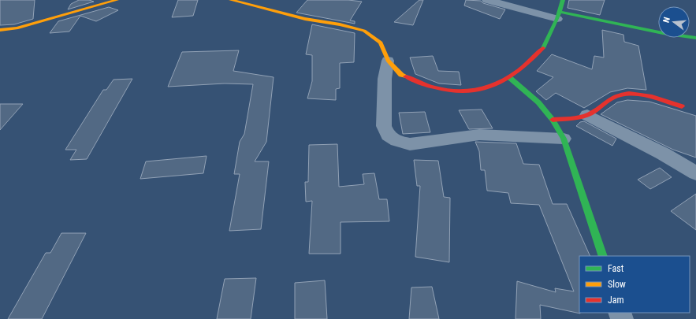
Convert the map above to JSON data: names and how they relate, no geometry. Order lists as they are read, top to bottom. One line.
{"legend":["Fast","Slow","Jam"],"north":"left"}
